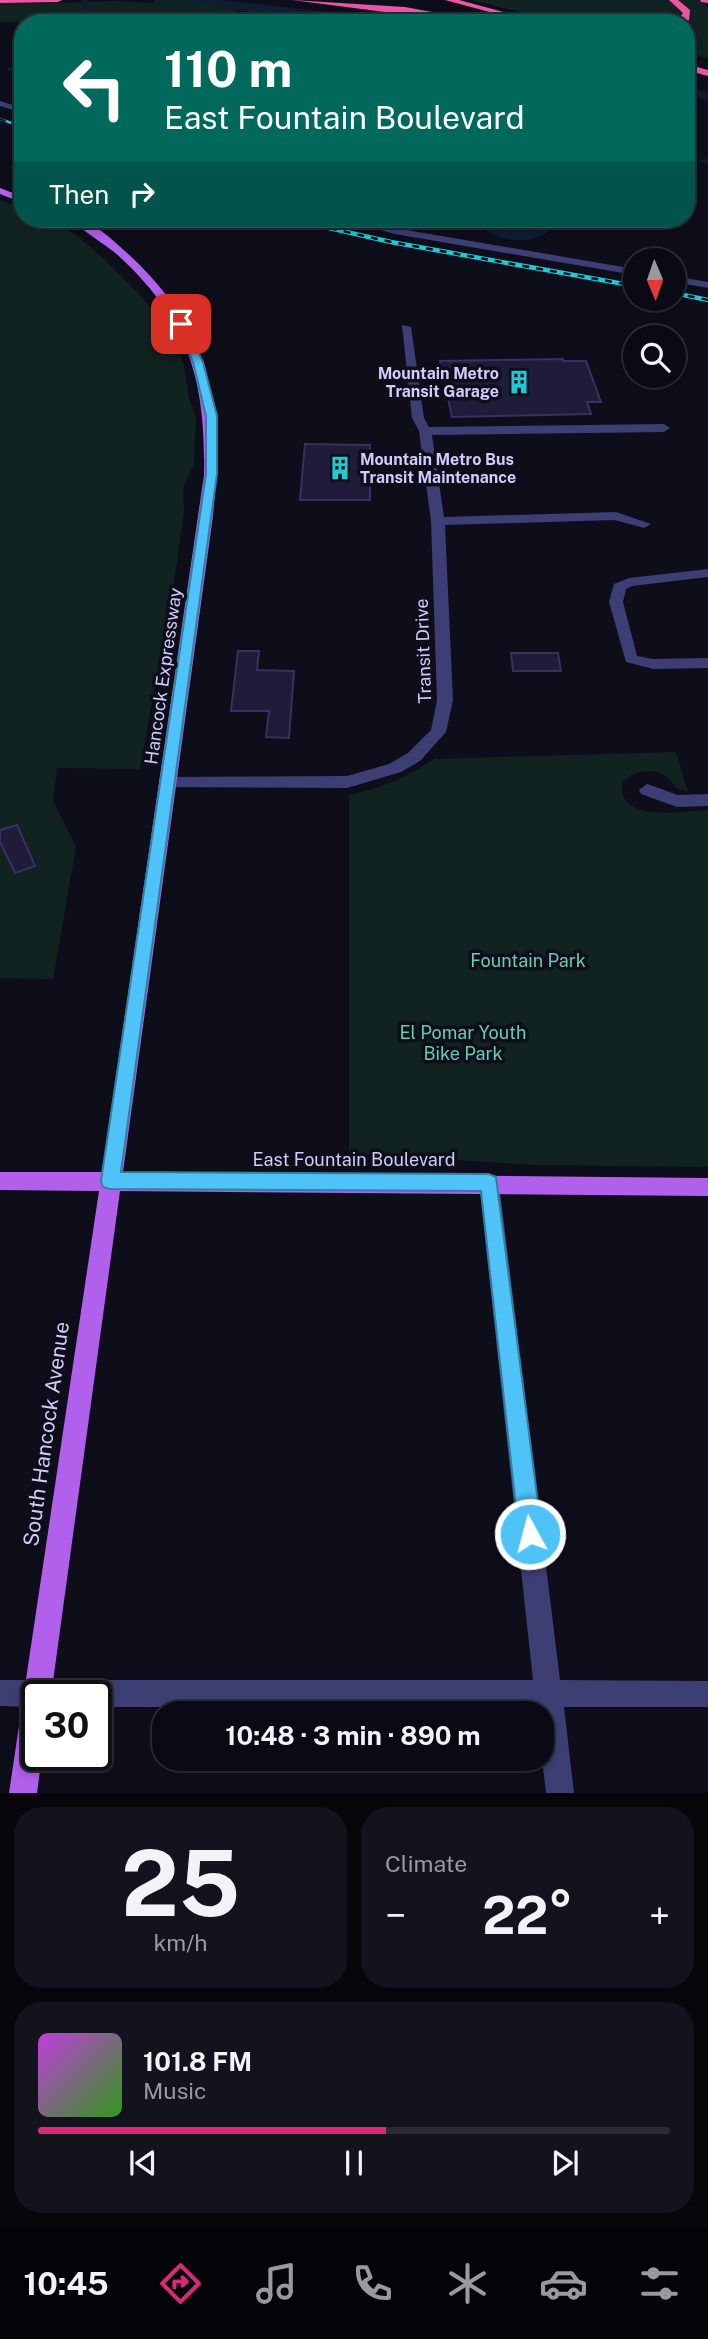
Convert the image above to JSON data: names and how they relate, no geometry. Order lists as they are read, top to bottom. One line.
{"streets":{"main road":["Hancock Expressway","East Fountain Boulevard","South Hancock Avenue"],"street":["Transit Drive"]},"crossings":[["Transit Drive","Hancock Expressway"],["Hancock Expressway","East Fountain Boulevard"],["Hancock Expressway","South Hancock Avenue"],["East Fountain Boulevard","South Hancock Avenue"]],"parks":["Fountain Park","El Pomar Youth Bike Park"],"places":{"building":["Mountain Metro Transit Garage","Mountain Metro Bus Transit Maintenance"]},"north":"bottom","page":{"turn":["110 m","East Fountain Boulevard"],"then":"Then","limit":"30","trip":"10:48 · 3 min · 890 m","tile":[["25","km/h"],"Climate"],"heat":["−","22°","+"],"song":["101.8 FM","Music"],"tabs":"10:45"}}
